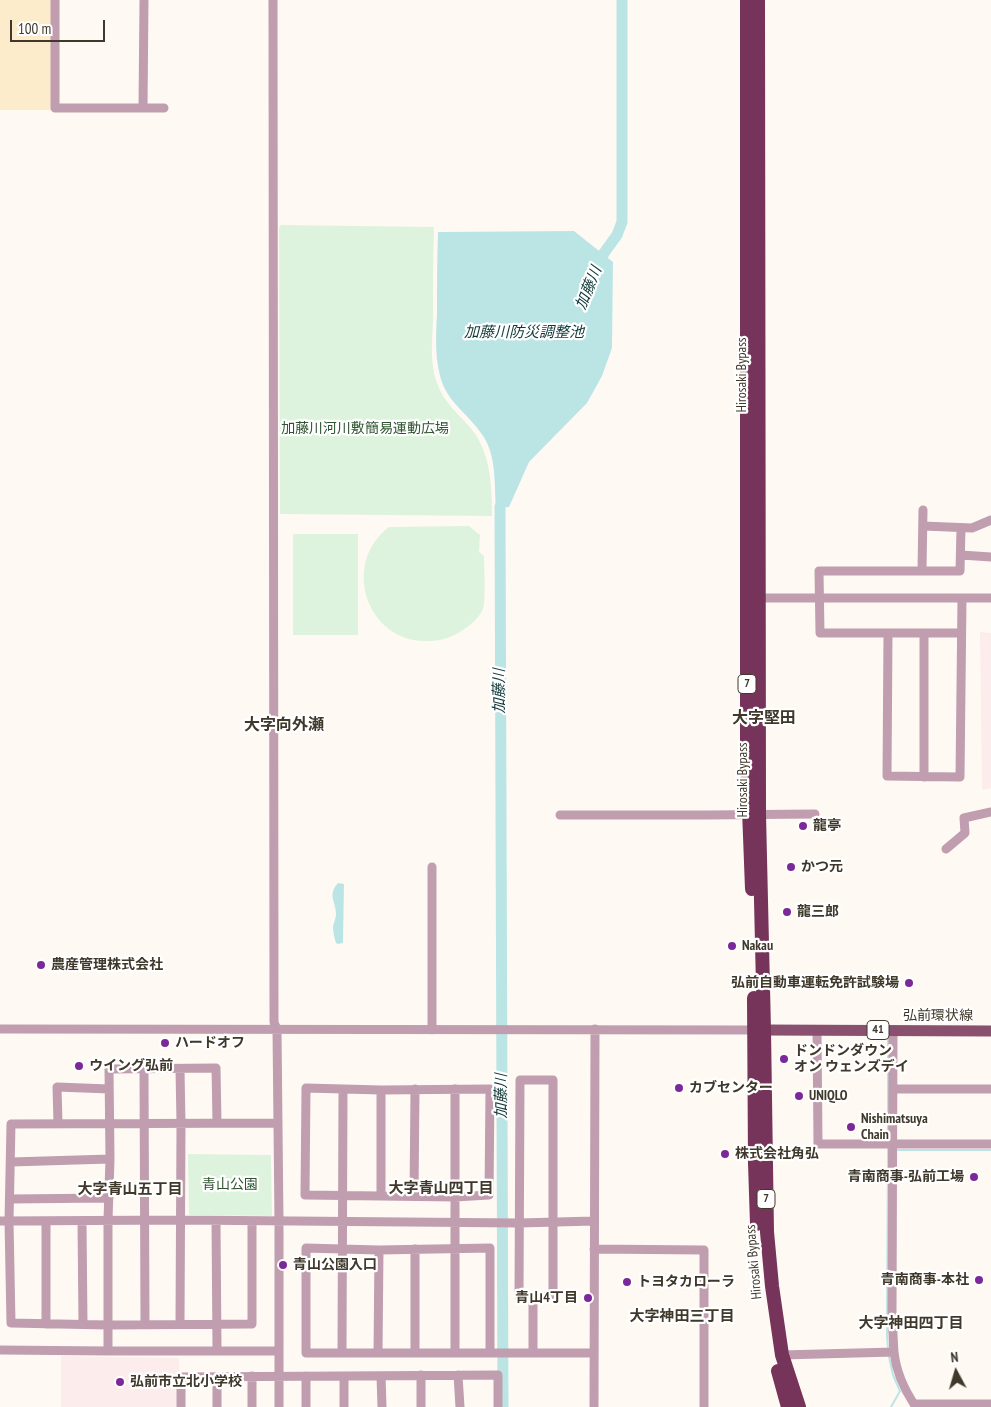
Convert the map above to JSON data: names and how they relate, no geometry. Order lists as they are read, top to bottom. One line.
{"streets":{"highway":["Hirosaki Bypass","7"],"main road":["弘前環状線","41"]},"crossings":[["Hirosaki Bypass","弘前環状線"]],"districts":["大字堅田","大字向外瀬","大字青山四丁目","大字青山五丁目","大字神田三丁目","大字神田四丁目"],"water":["加藤川","加藤川防災調整池"],"parks":["加藤川河川敷簡易運動広場","青山公園"],"places":["龍亭","かつ元","龍三郎","Nakau","農産管理株式会社","弘前自動車運転免許試験場","ハードオフ","ドンドンダウン オン ウェンズデイ","ウイング弘前","カブセンター","UNIQLO","Nishimatsuya Chain","株式会社角弘","青南商事-弘前工場","青山公園入口","青南商事-本社","トヨタカローラ","青山4丁目","弘前市立北小学校"],"scale_bar":"100 m","north":"top"}
